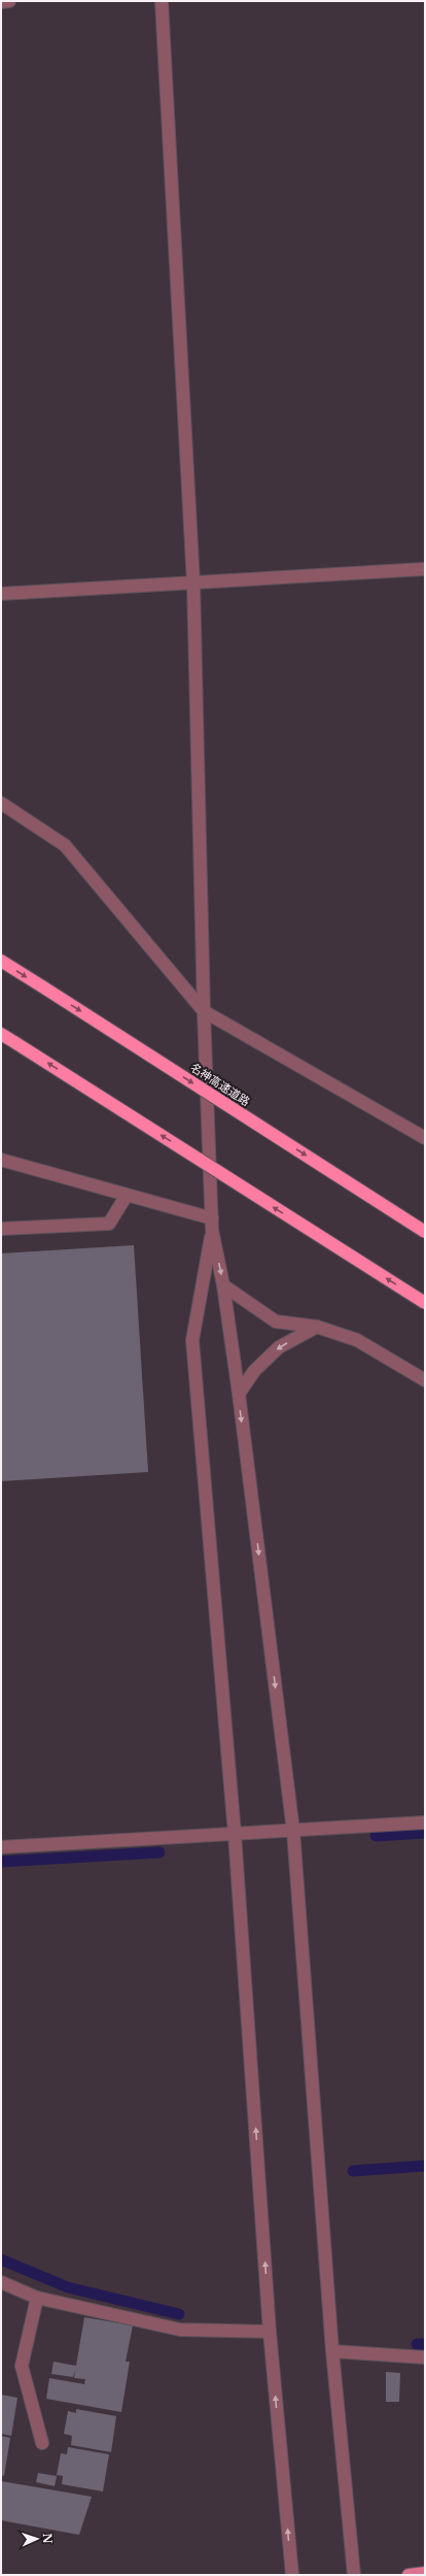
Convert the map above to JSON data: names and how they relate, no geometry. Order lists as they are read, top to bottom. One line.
{"streets":{"highway":["名神高速道路"]},"north":"right"}
